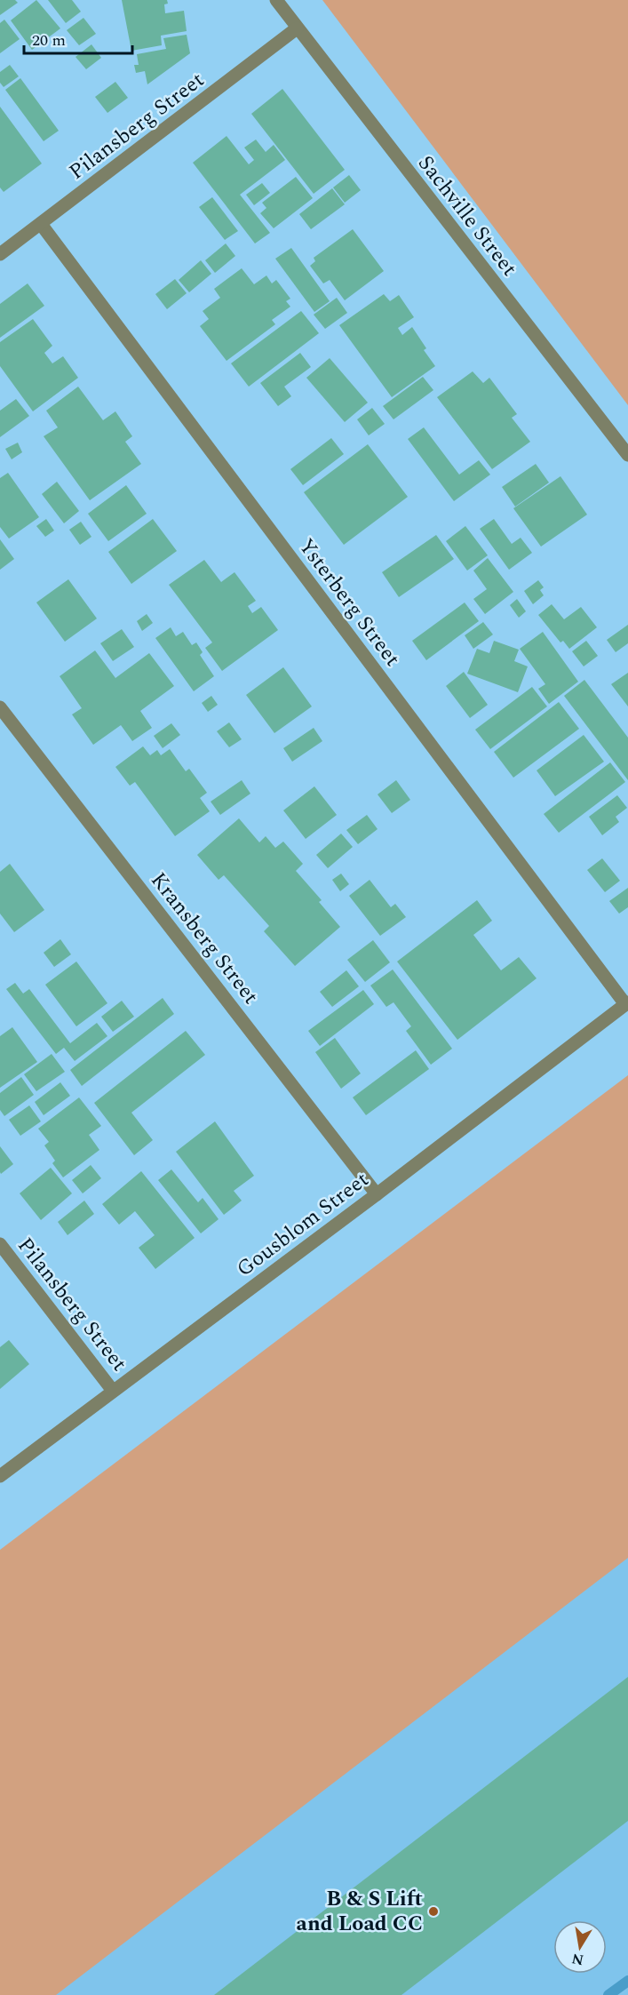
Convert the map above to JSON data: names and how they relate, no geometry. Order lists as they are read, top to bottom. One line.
{"streets":{"street":["Pilansberg Street","Sachville Street","Ysterberg Street","Kransberg Street","Gousblom Street"]},"crossings":[["Pilansberg Street","Sachville Street"],["Pilansberg Street","Ysterberg Street"],["Pilansberg Street","Gousblom Street"],["Ysterberg Street","Gousblom Street"],["Kransberg Street","Gousblom Street"]],"places":["B & S Lift and Load CC"],"scale_bar":"20 m","north":"bottom"}
